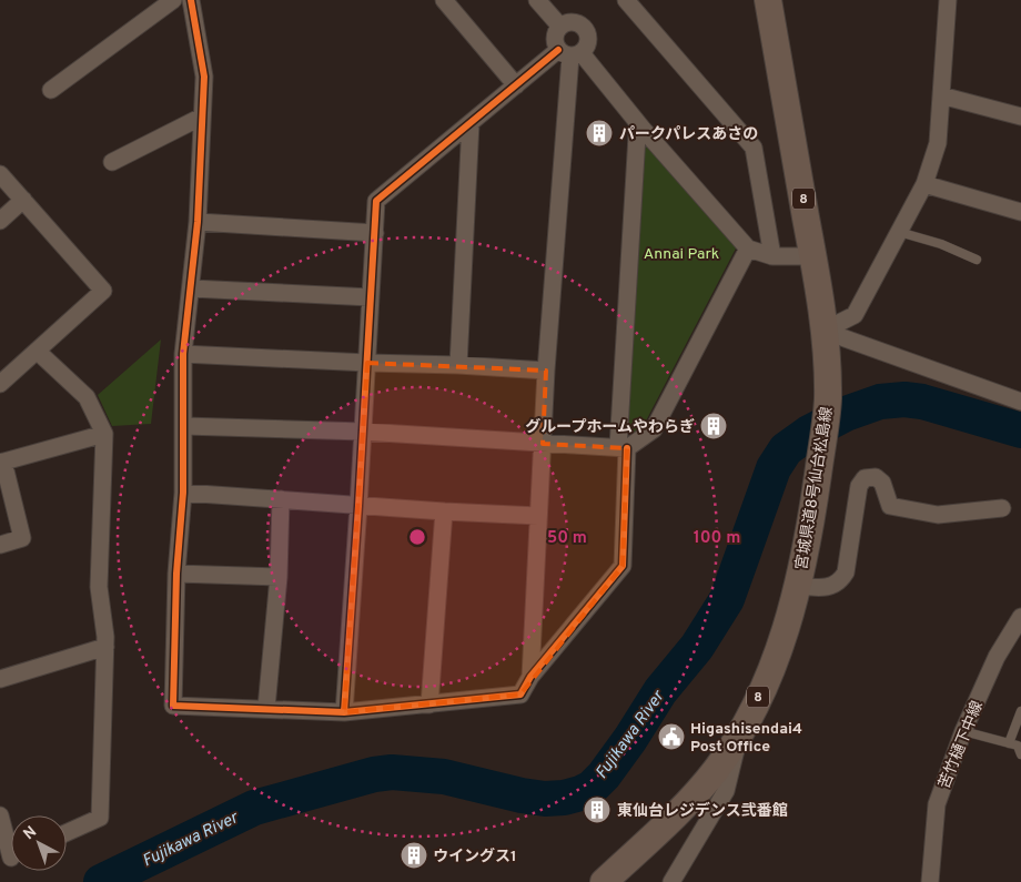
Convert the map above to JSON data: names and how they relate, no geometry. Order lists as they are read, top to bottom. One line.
{"streets":{"main road":["8","宮城県道8号仙台松島線"],"street":["苦竹樋下中線"]},"water":["Fujikawa River"],"parks":["Annai Park"],"places":{"building":["パークパレスあさの","グループホームやわらぎ","東仙台レジデンス弐番館","ウイングス1"],"public building":["Higashisendai4 Post Office"]},"north":"top left","rings":["50 m","100 m"]}
